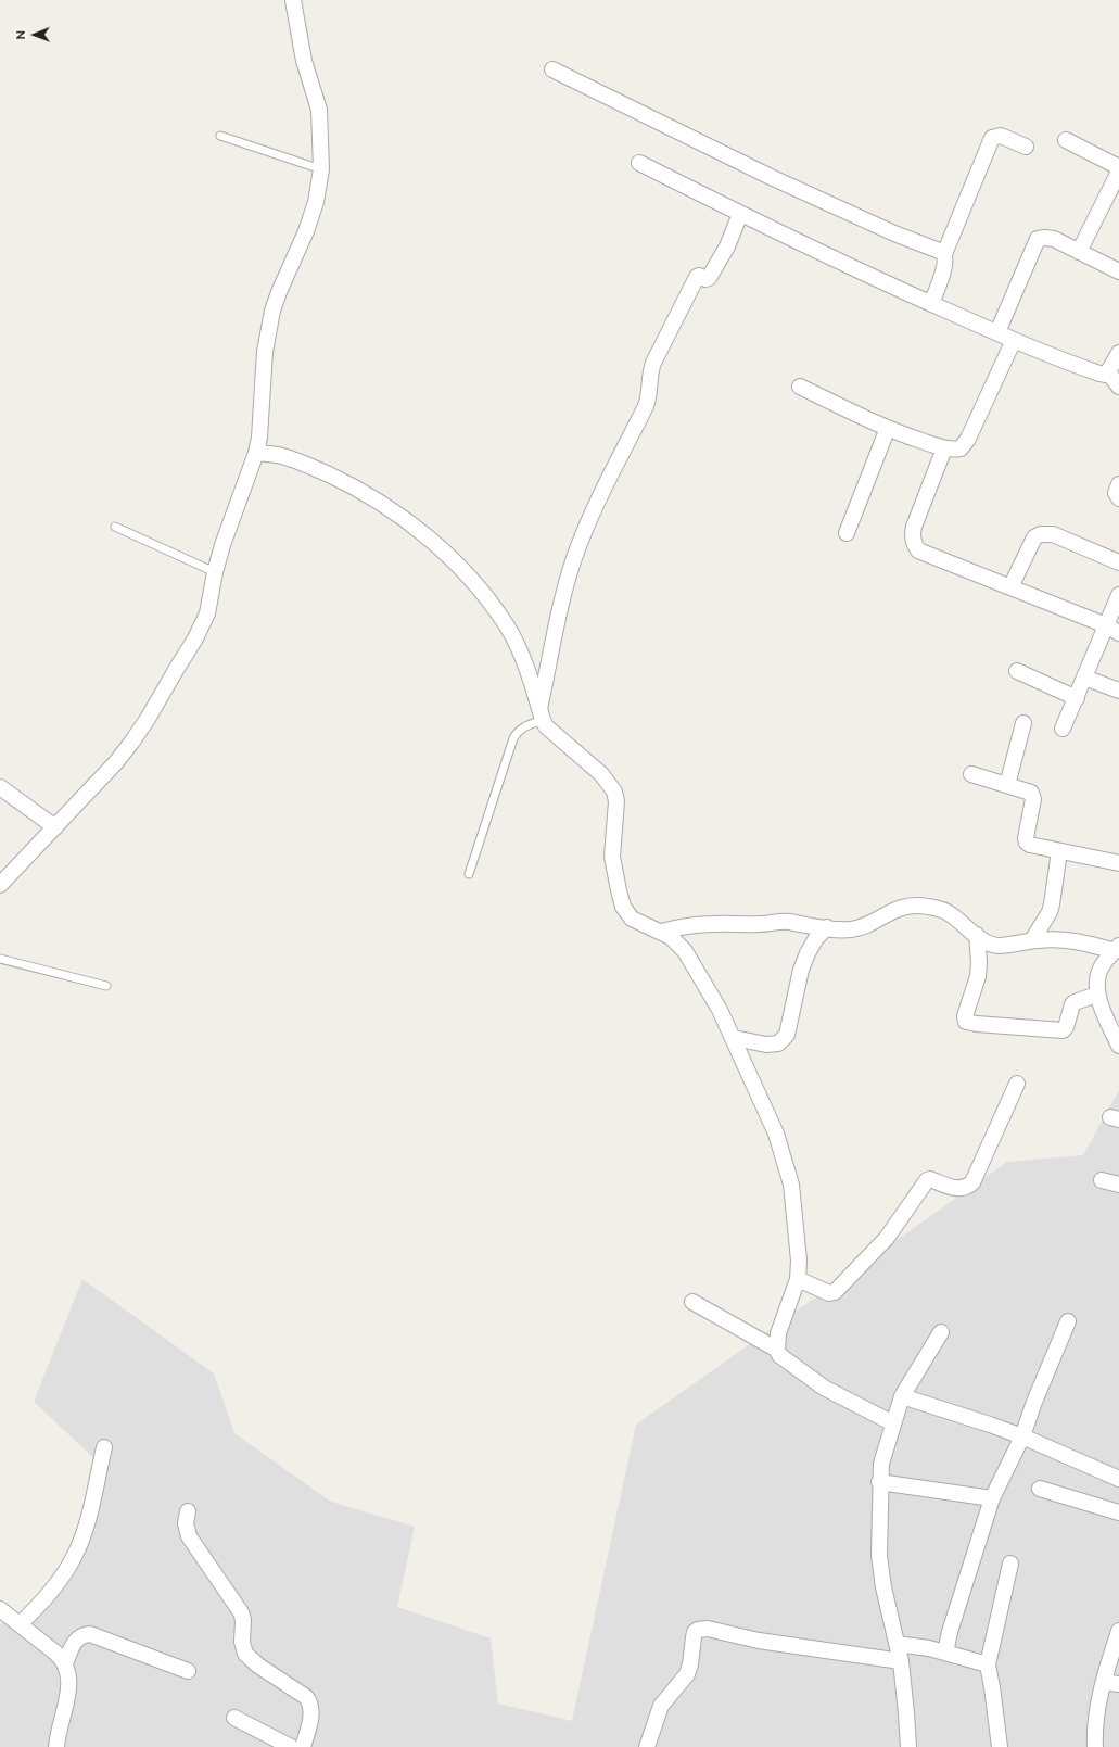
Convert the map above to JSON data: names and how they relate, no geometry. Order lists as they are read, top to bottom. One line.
{"north":"left"}
